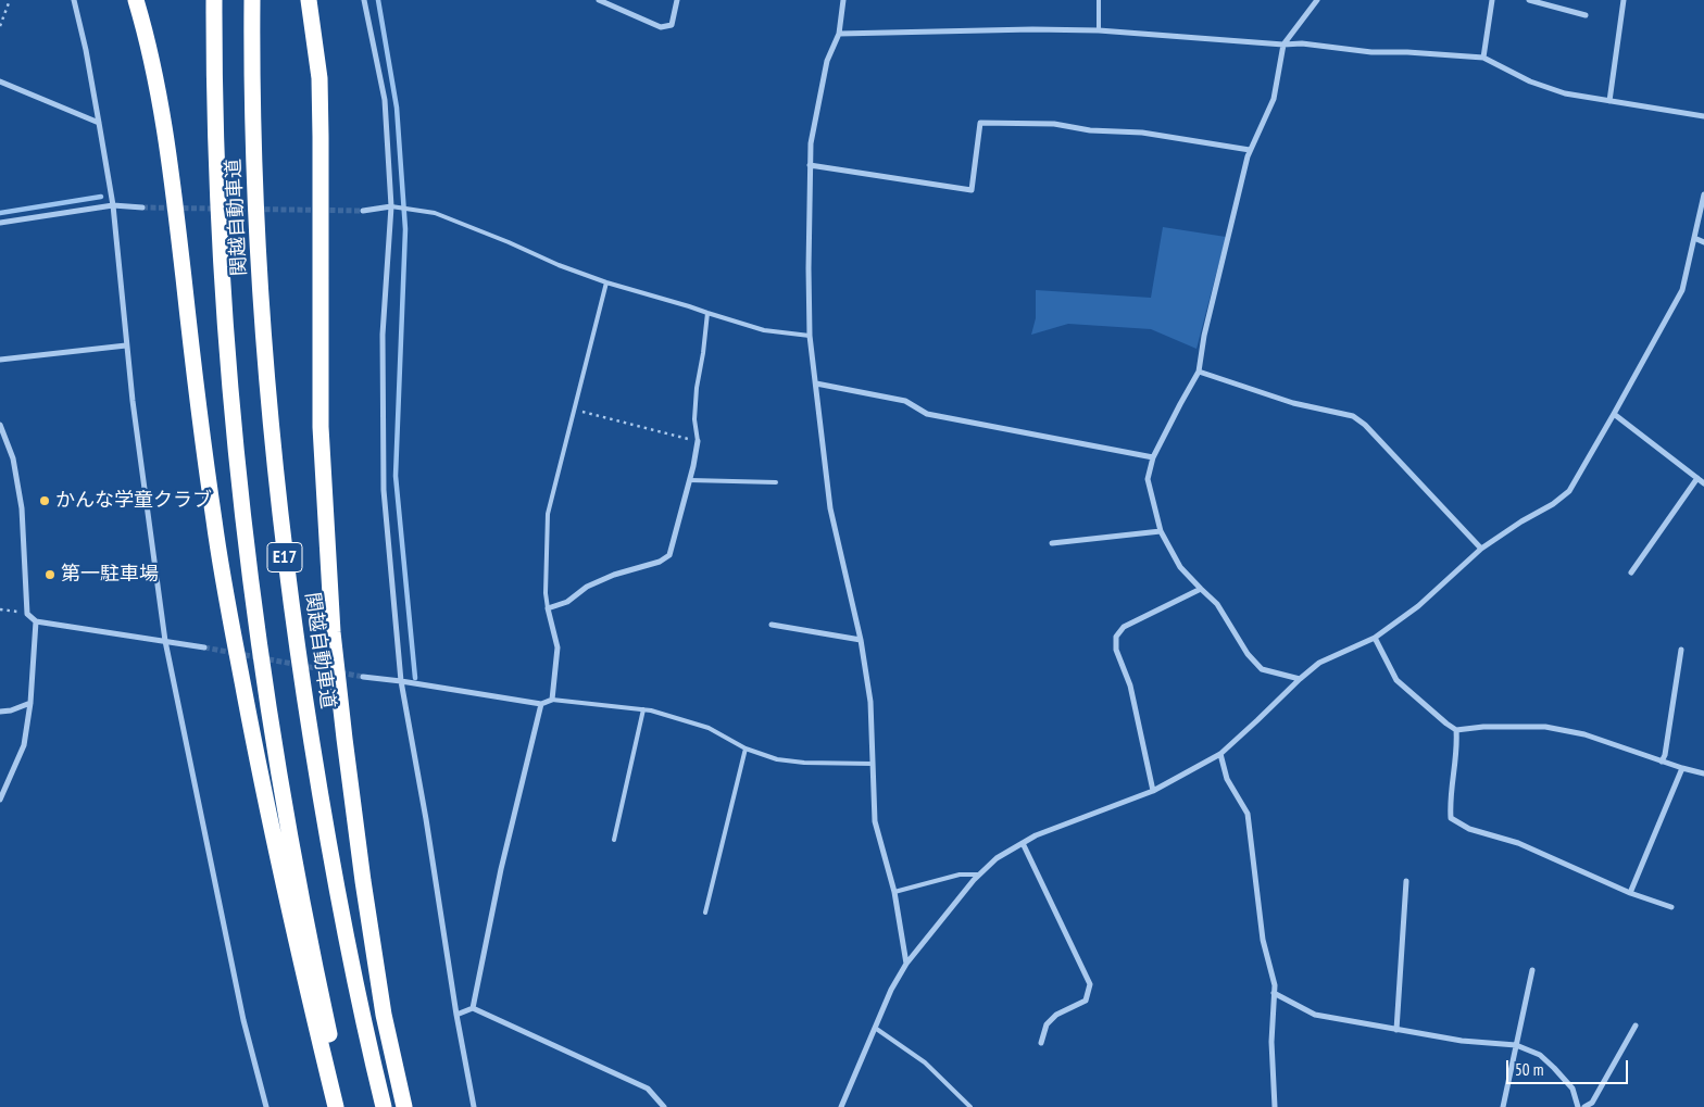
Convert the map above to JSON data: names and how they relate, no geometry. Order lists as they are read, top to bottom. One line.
{"streets":{"highway":["関越自動車道","E17"]},"places":["かんな学童クラブ","第一駐車場"],"scale_bar":"50 m"}
